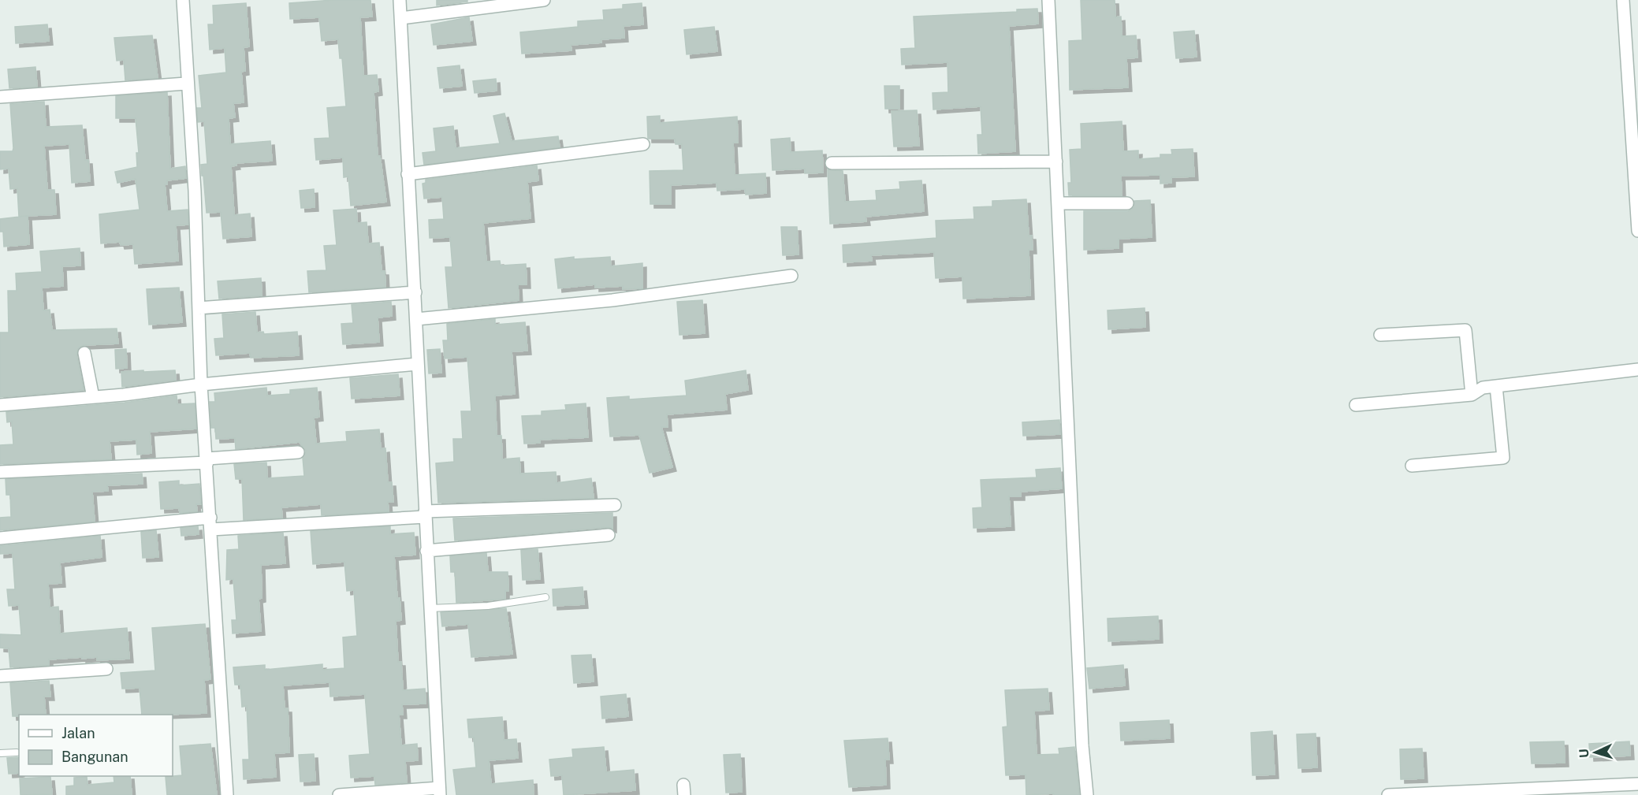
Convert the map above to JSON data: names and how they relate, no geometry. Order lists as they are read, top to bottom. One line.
{"legend":["Jalan","Bangunan"],"north":"left"}
